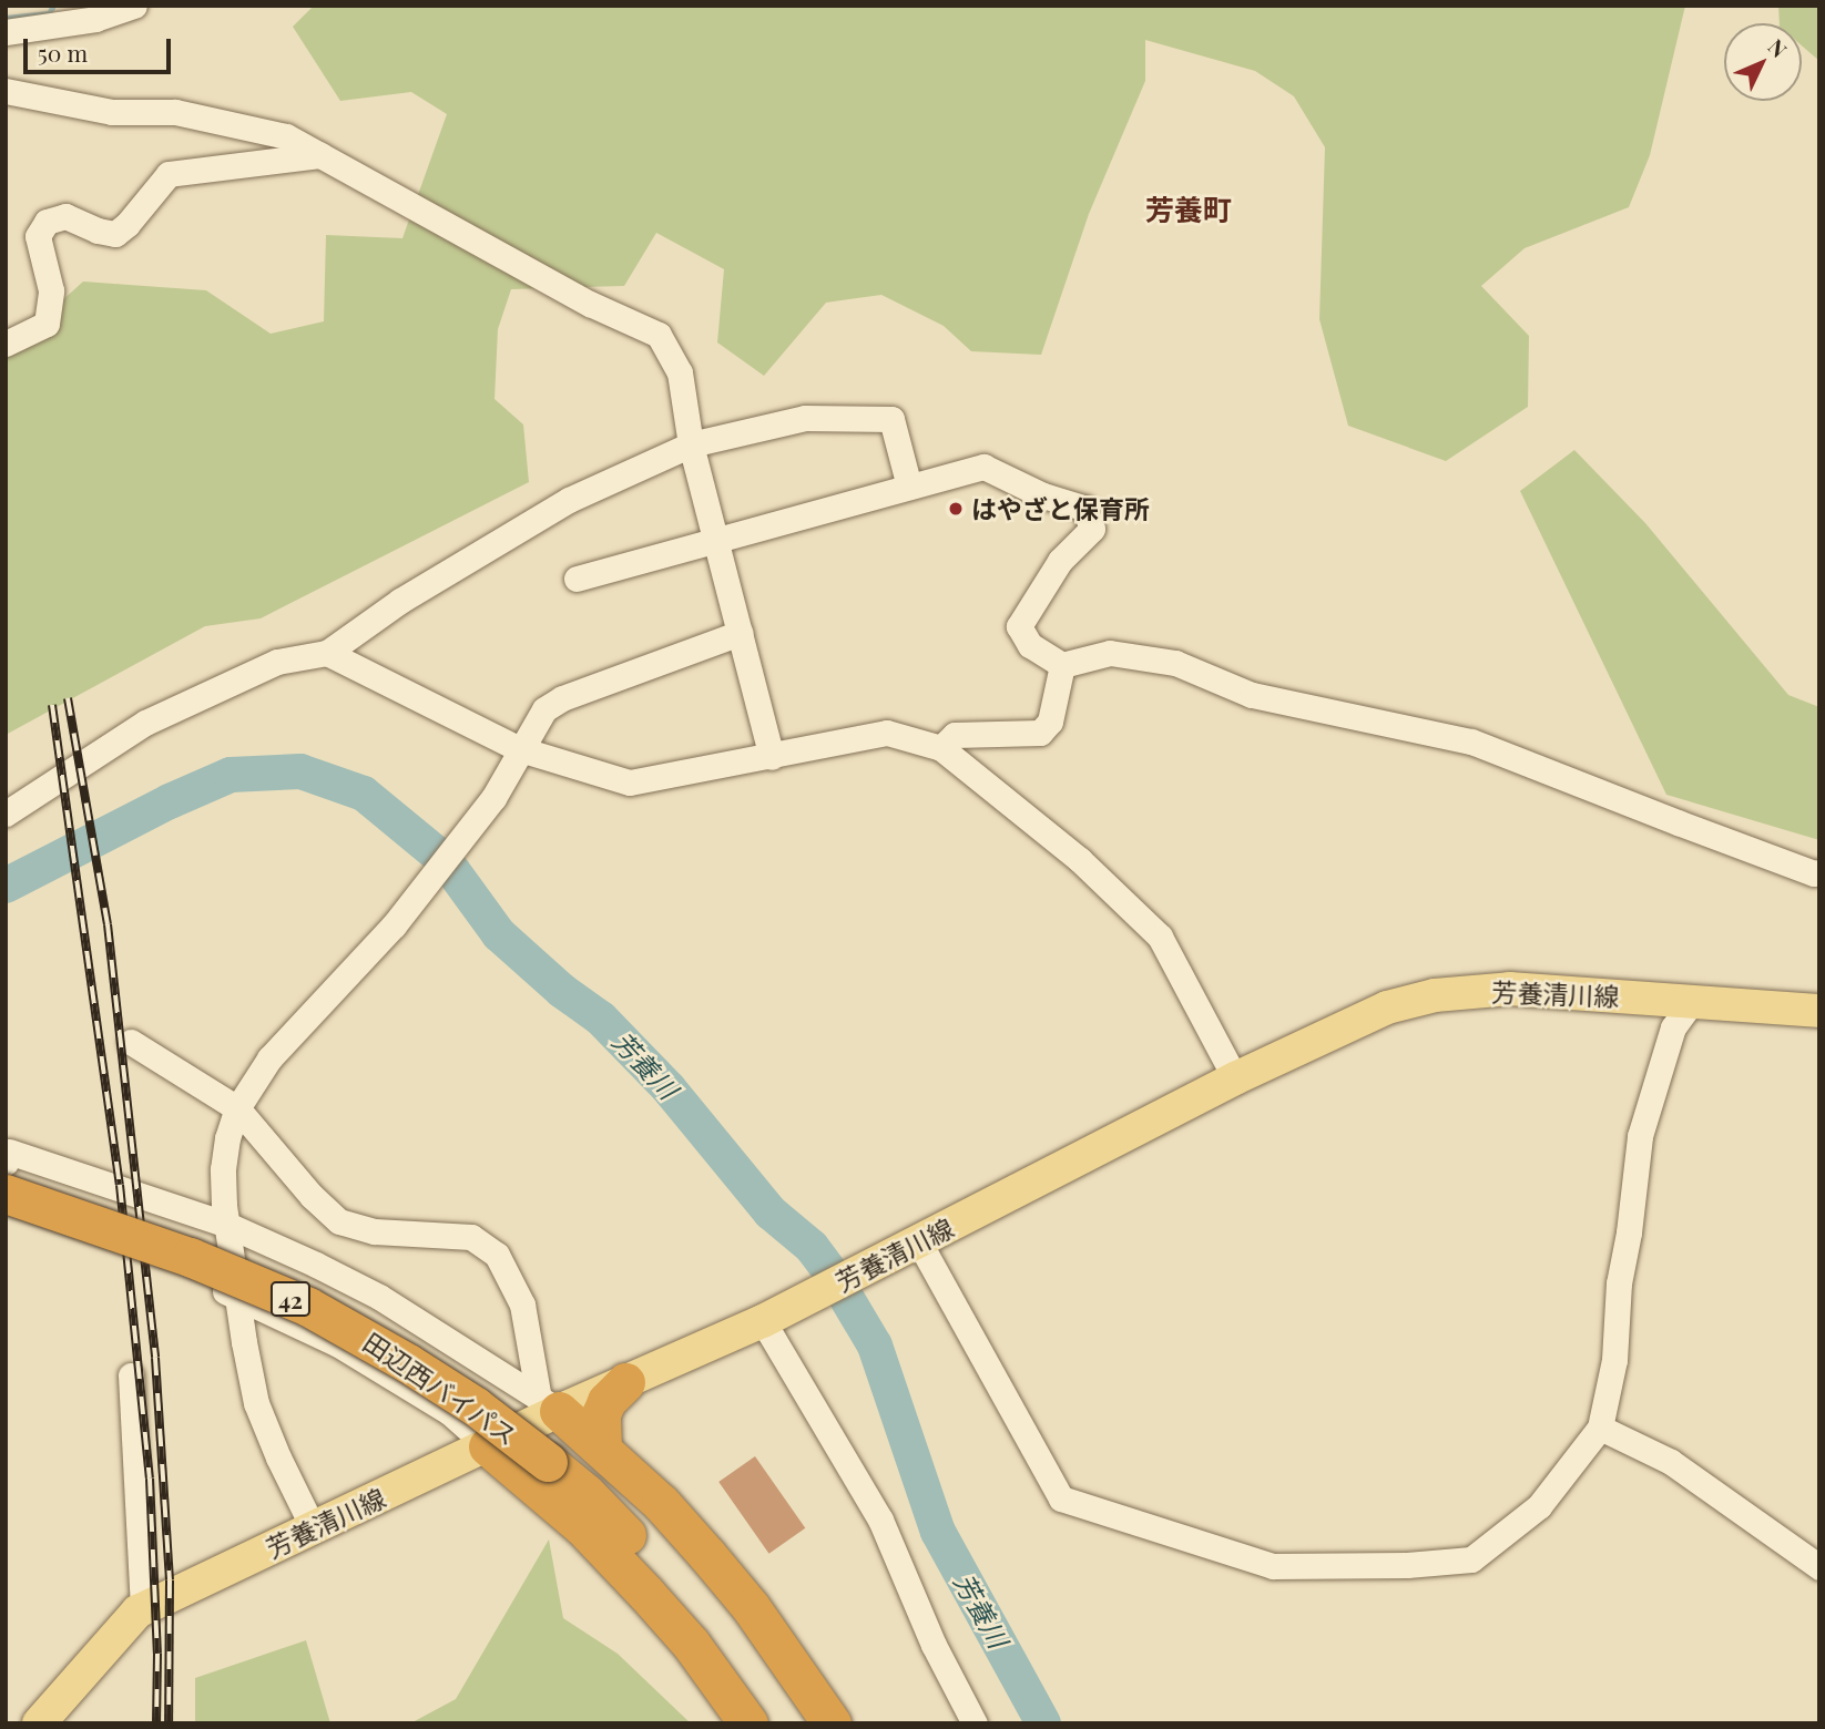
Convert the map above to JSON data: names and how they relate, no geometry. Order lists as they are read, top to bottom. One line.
{"streets":{"highway":["42","田辺西バイパス"],"main road":["芳養清川線"]},"districts":["芳養町"],"water":["芳養川"],"places":["はやざと保育所"],"scale_bar":"50 m","north":"top right"}
